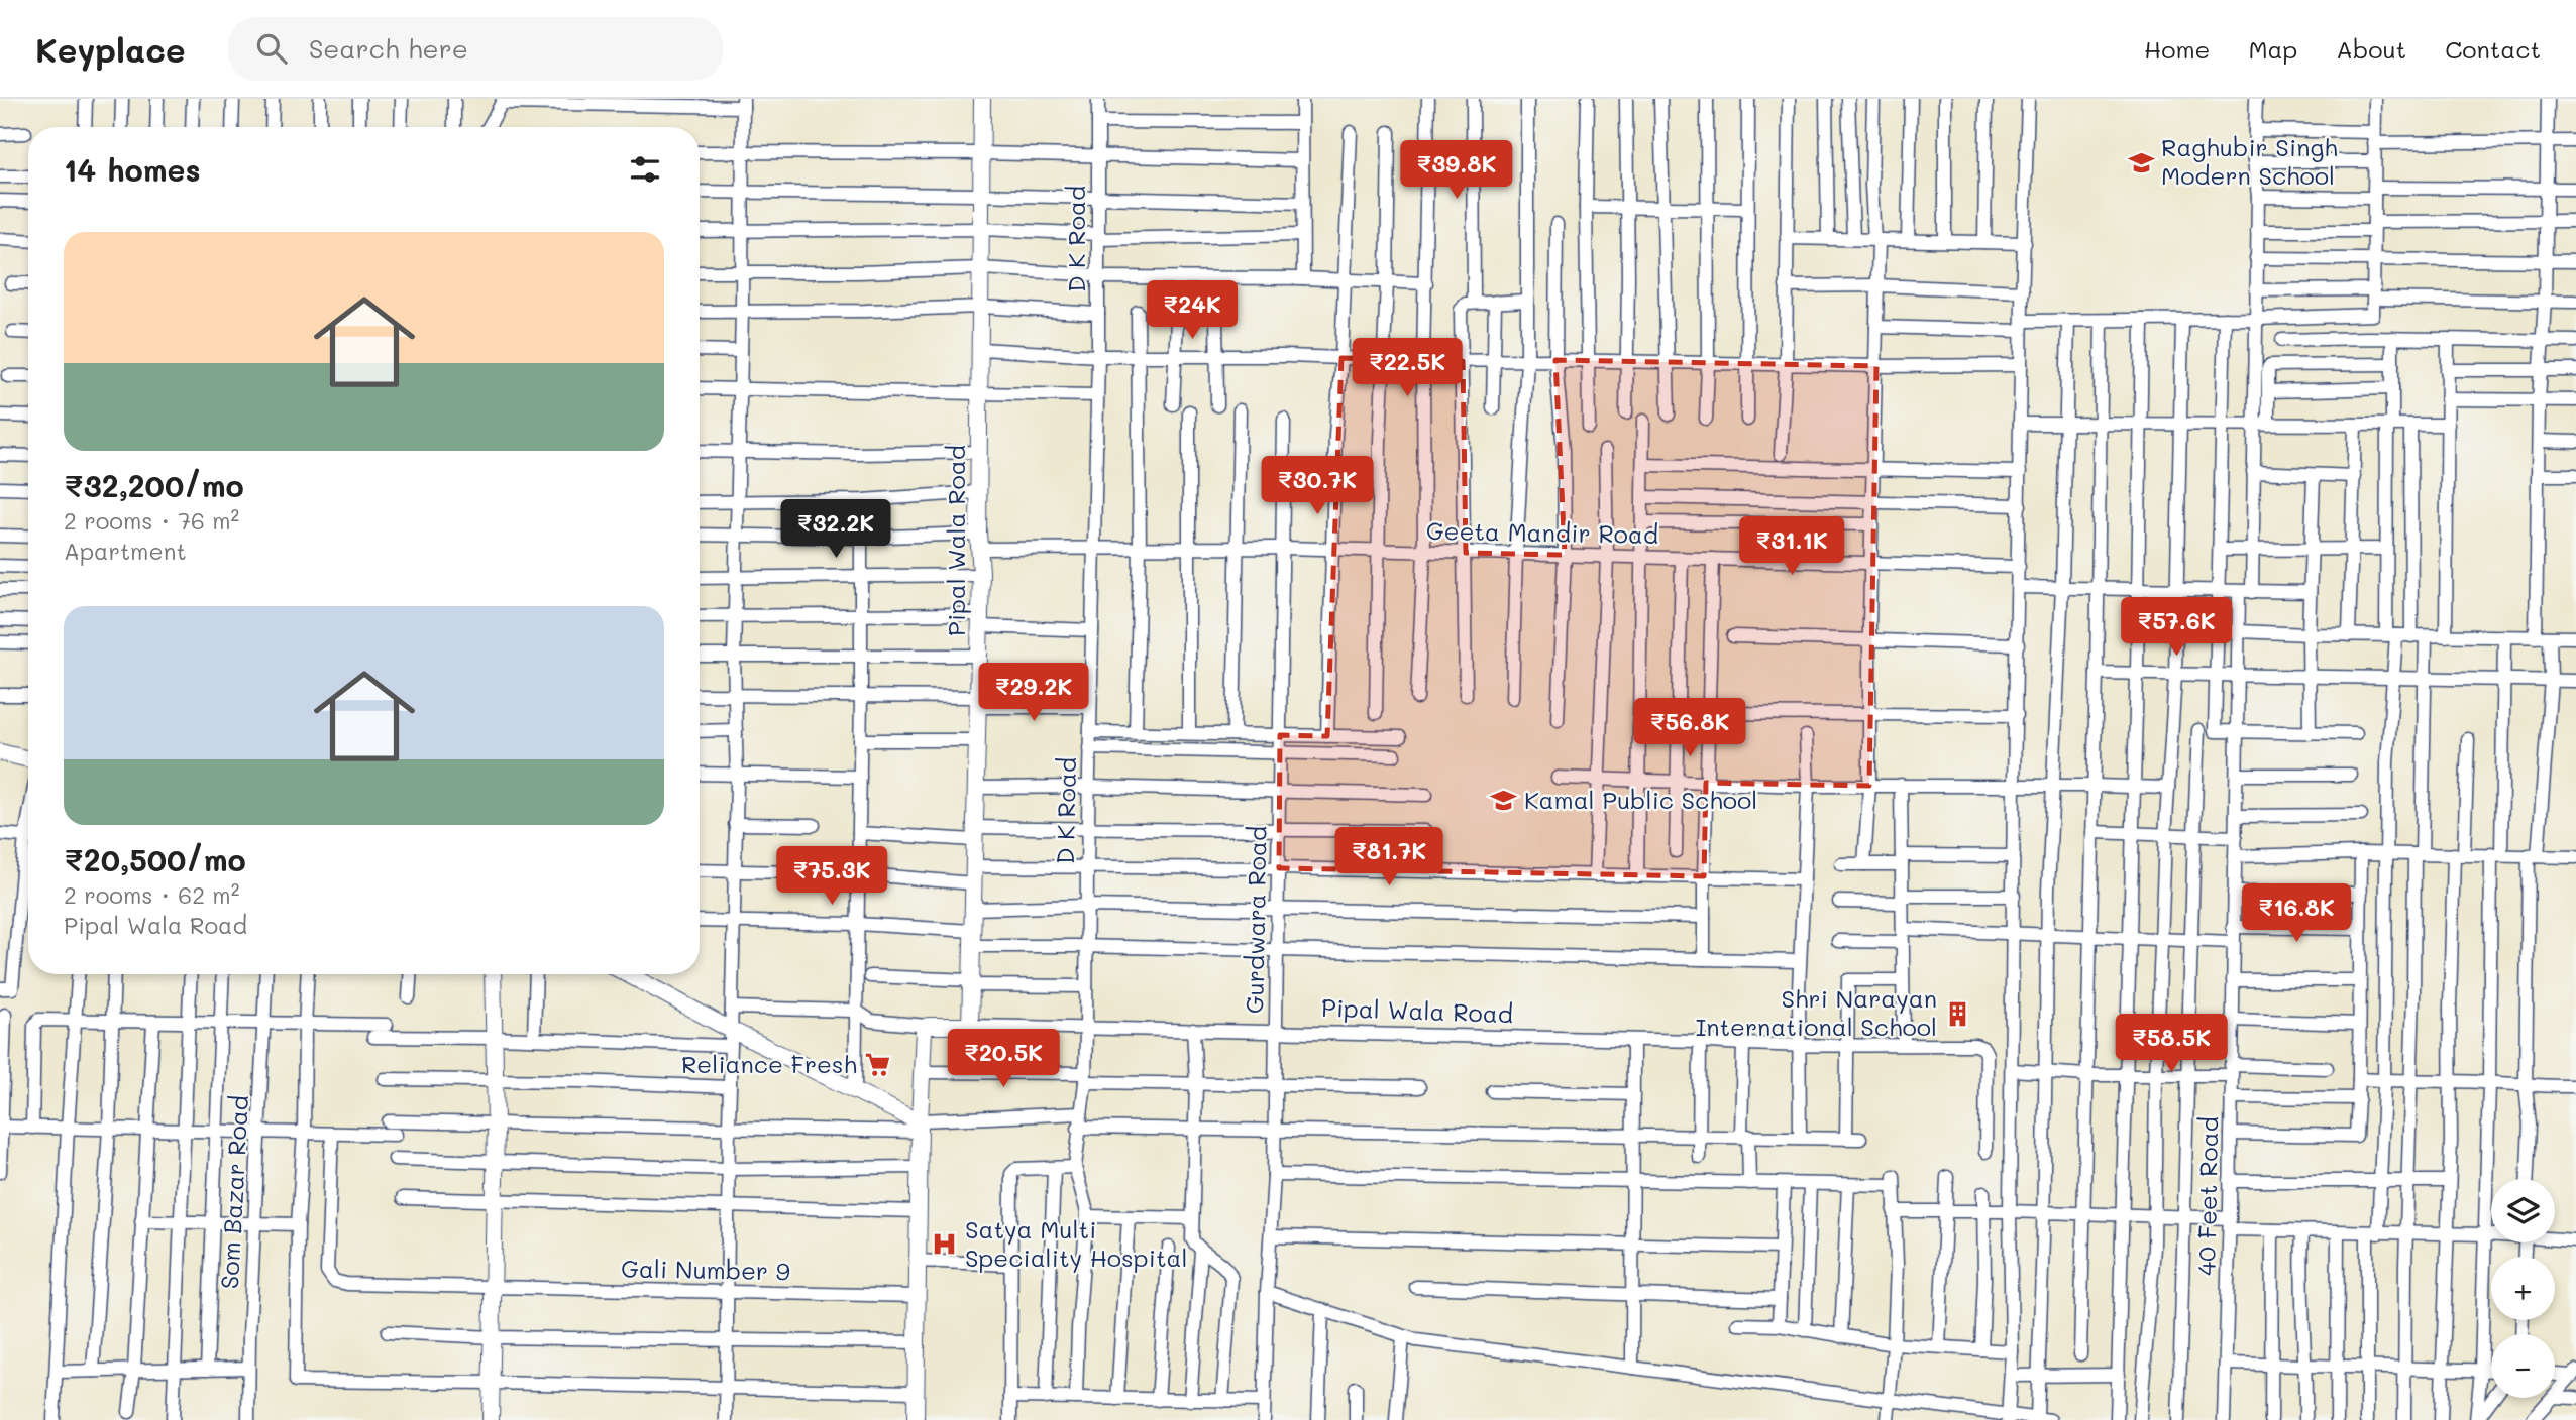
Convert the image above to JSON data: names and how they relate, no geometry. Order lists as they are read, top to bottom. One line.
{"streets":{"street":["D K Road","Geeta Mandir Road","Pipal Wala Road","Gurdwara Road","Som Bazar Road","40 Feet Road","Gali Number 9"]},"crossings":[["D K Road","Geeta Mandir Road"],["D K Road","Pipal Wala Road"],["Geeta Mandir Road","Pipal Wala Road"],["Geeta Mandir Road","Gurdwara Road"],["Pipal Wala Road","Gurdwara Road"]],"places":{"school or university":["Raghubir Singh Modern School","Kamal Public School"],"building":["Shri Narayan International School"],"supermarket":["Reliance Fresh"],"hospital":["Satya Multi Speciality Hospital"]},"page":{"header":"Keyplace","search":"Search here","nav":["Home","Map","About","Contact"],"heading":"14 homes","price":["₹39.8K","₹24K","₹22.5K","₹30.7K","₹32.2K","₹31.1K","₹57.6K","₹29.2K","₹56.8K","₹81.7K","₹75.3K","₹16.8K","₹58.5K","₹20.5K"],"list":[{"name":"₹32,200/mo","note":"2 rooms · 76 m² · Apartment"},{"name":"₹20,500/mo","note":"2 rooms · 62 m² · Pipal Wala Road"}],"map_buttons":["+","−"]}}
